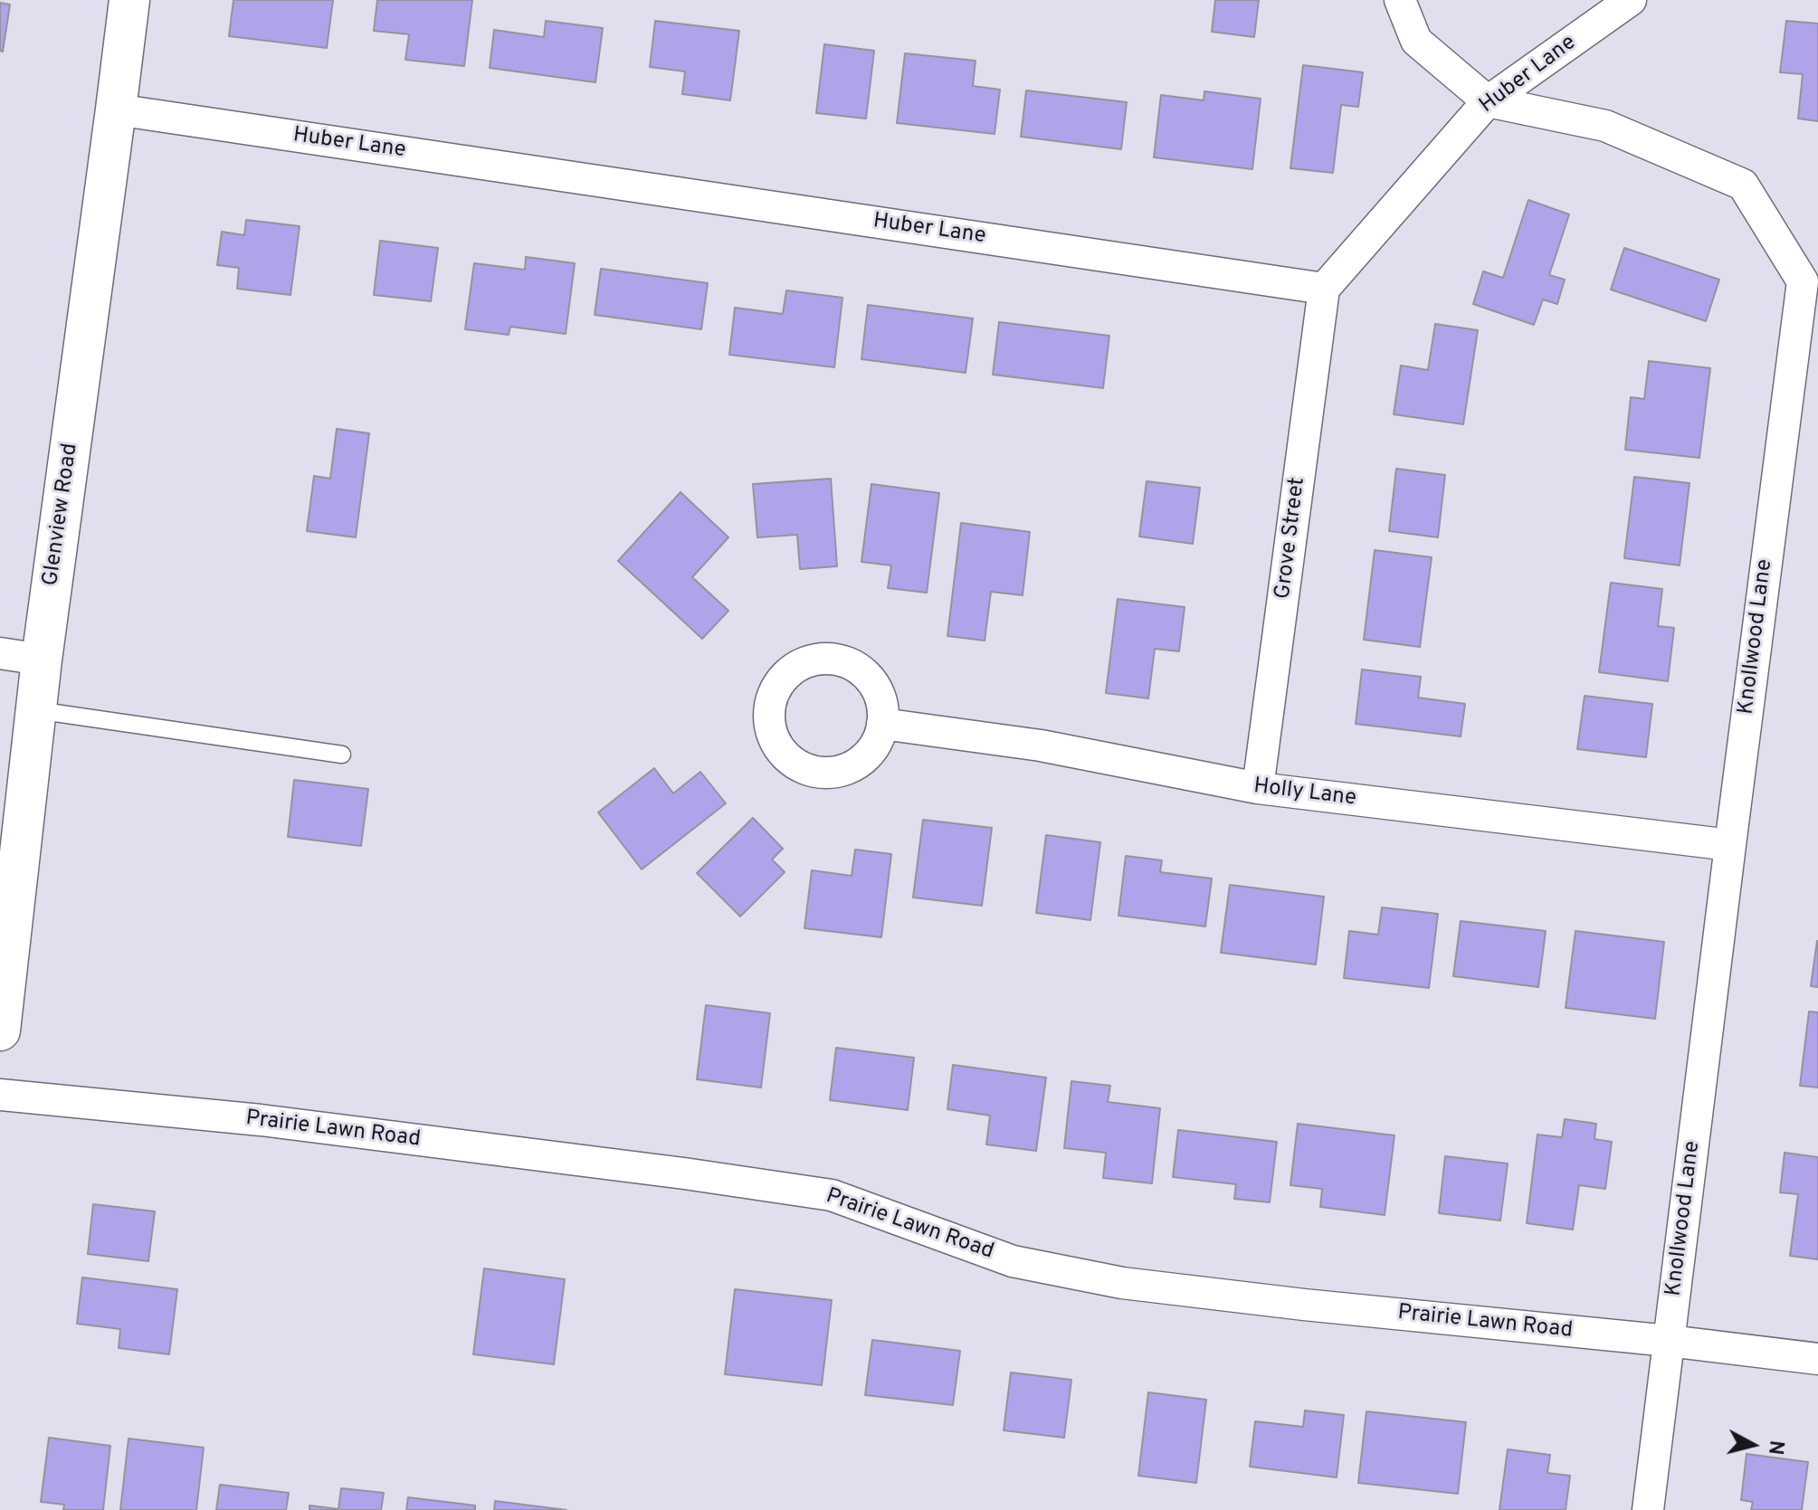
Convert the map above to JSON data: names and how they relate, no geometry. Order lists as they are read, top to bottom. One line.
{"streets":{"main road":["Glenview Road"],"street":["Huber Lane","Grove Street","Knollwood Lane","Holly Lane","Prairie Lawn Road"]},"crossings":[["Huber Lane","Glenview Road"],["Huber Lane","Grove Street"],["Huber Lane","Knollwood Lane"],["Grove Street","Holly Lane"],["Knollwood Lane","Holly Lane"],["Knollwood Lane","Prairie Lawn Road"]],"north":"right"}
